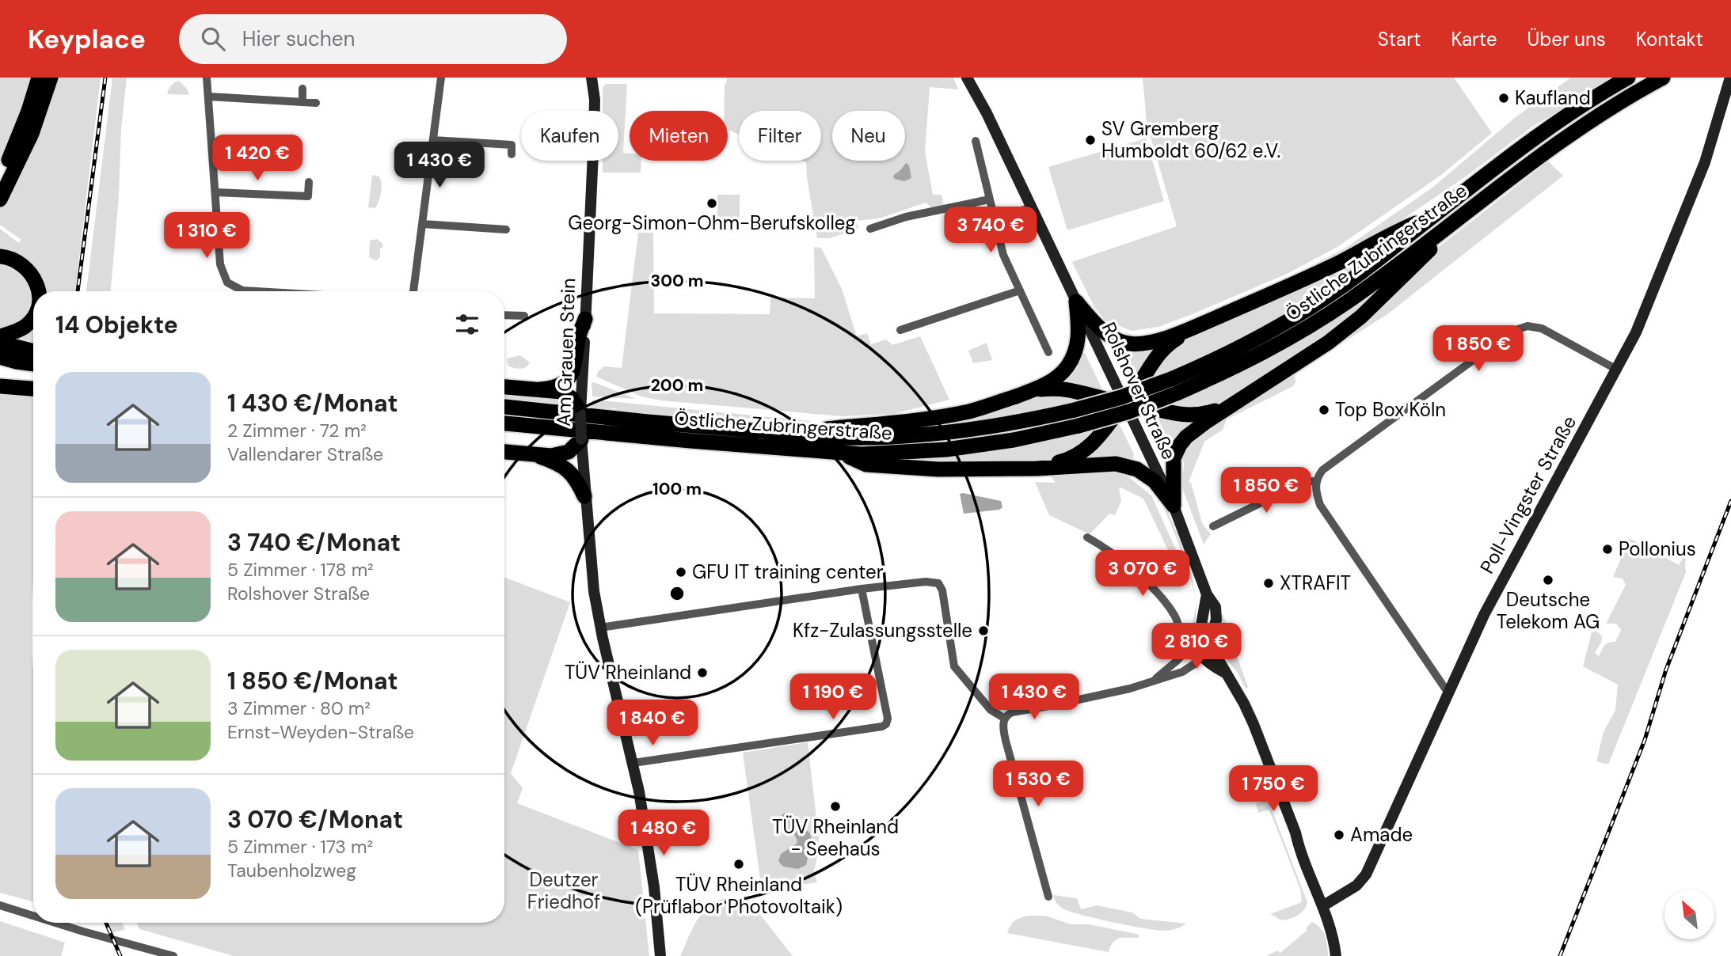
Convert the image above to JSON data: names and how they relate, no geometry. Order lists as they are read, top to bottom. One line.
{"streets":{"highway":["Östliche Zubringerstraße"],"street":["Am Grauen Stein","Rolshover Straße","Poll-Vingster Straße"]},"parks":["Deutzer Friedhof"],"places":["Kaufland","SV Gremberg Humboldt 60/62 e.V.","Georg-Simon-Ohm-Berufskolleg","Top Box Köln","Pollonius","GFU IT training center","Deutsche Telekom AG","XTRAFIT","Kfz-Zulassungsstelle","TÜV Rheinland","TÜV Rheinland - Seehaus","Amade","TÜV Rheinland (Prüflabor Photovoltaik)"],"north":"top left","page":{"header":"Keyplace","search":"Hier suchen","nav":["Start","Karte","Über uns","Kontakt"],"chip":["Kaufen","Mieten","Filter","Neu"],"price":["1 420 €","1 430 €","3 740 €","1 310 €","1 850 €","1 850 €","3 070 €","2 810 €","1 190 €","1 430 €","1 840 €","1 530 €","1 750 €","1 480 €"],"heading":"14 Objekte","list":[{"name":"1 430 €/Monat","note":"2 Zimmer · 72 m² · Vallendarer Straße"},{"name":"3 740 €/Monat","note":"5 Zimmer · 178 m² · Rolshover Straße"},{"name":"1 850 €/Monat","note":"3 Zimmer · 80 m² · Ernst-Weyden-Straße"},{"name":"3 070 €/Monat","note":"5 Zimmer · 173 m² · Taubenholzweg"}]},"rings":["300 m","200 m","100 m"]}
